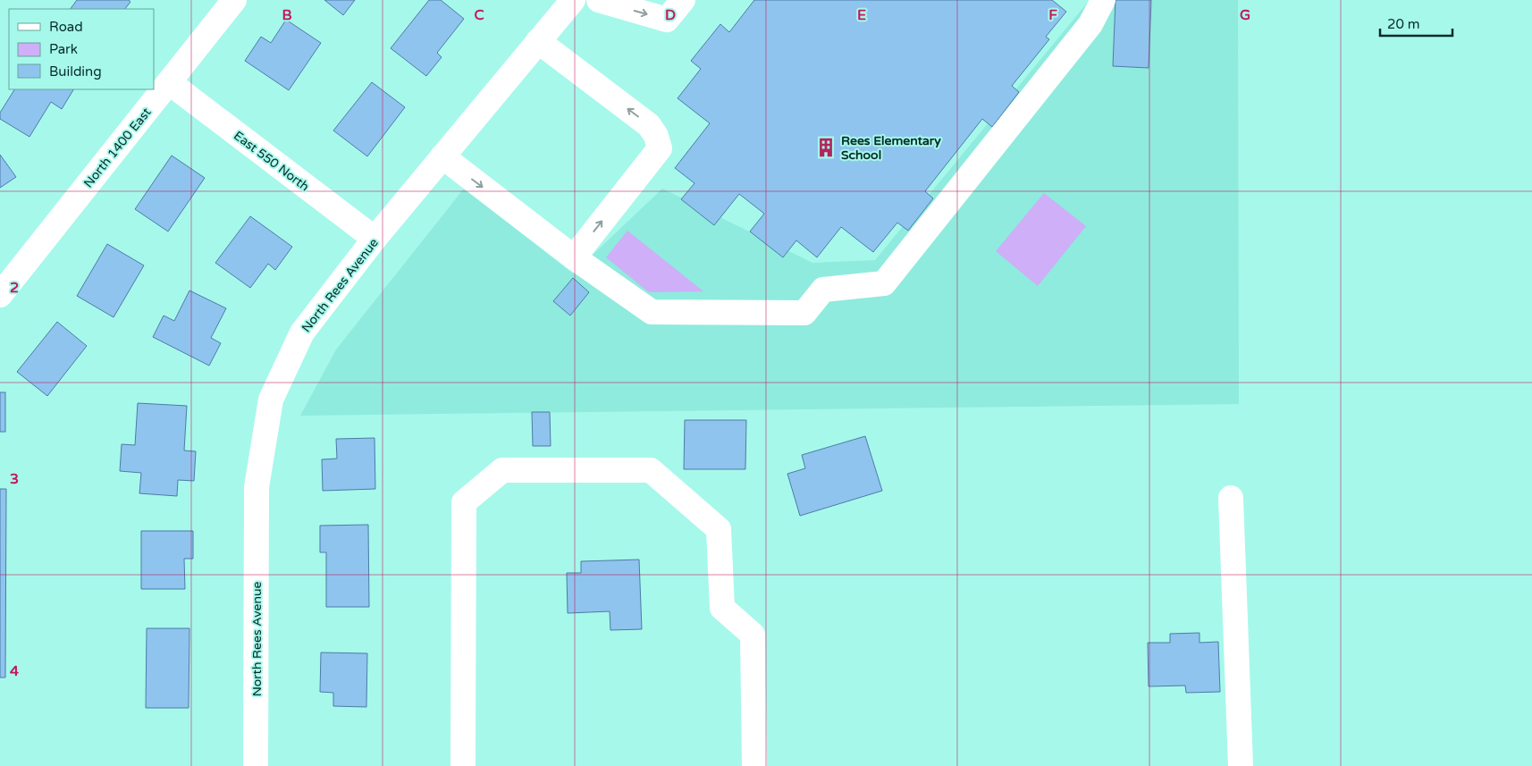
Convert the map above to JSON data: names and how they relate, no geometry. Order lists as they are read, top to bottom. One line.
{"streets":{"street":["North 1400 East","East 550 North","North Rees Avenue"]},"crossings":[["North 1400 East","East 550 North"],["East 550 North","North Rees Avenue"]],"places":{"building":["Rees Elementary School"]},"legend":["Road","Park","Building"],"scale_bar":"20 m","grid":{"columns":["B","C","D","E","F","G"],"rows":["2","3","4"]}}
